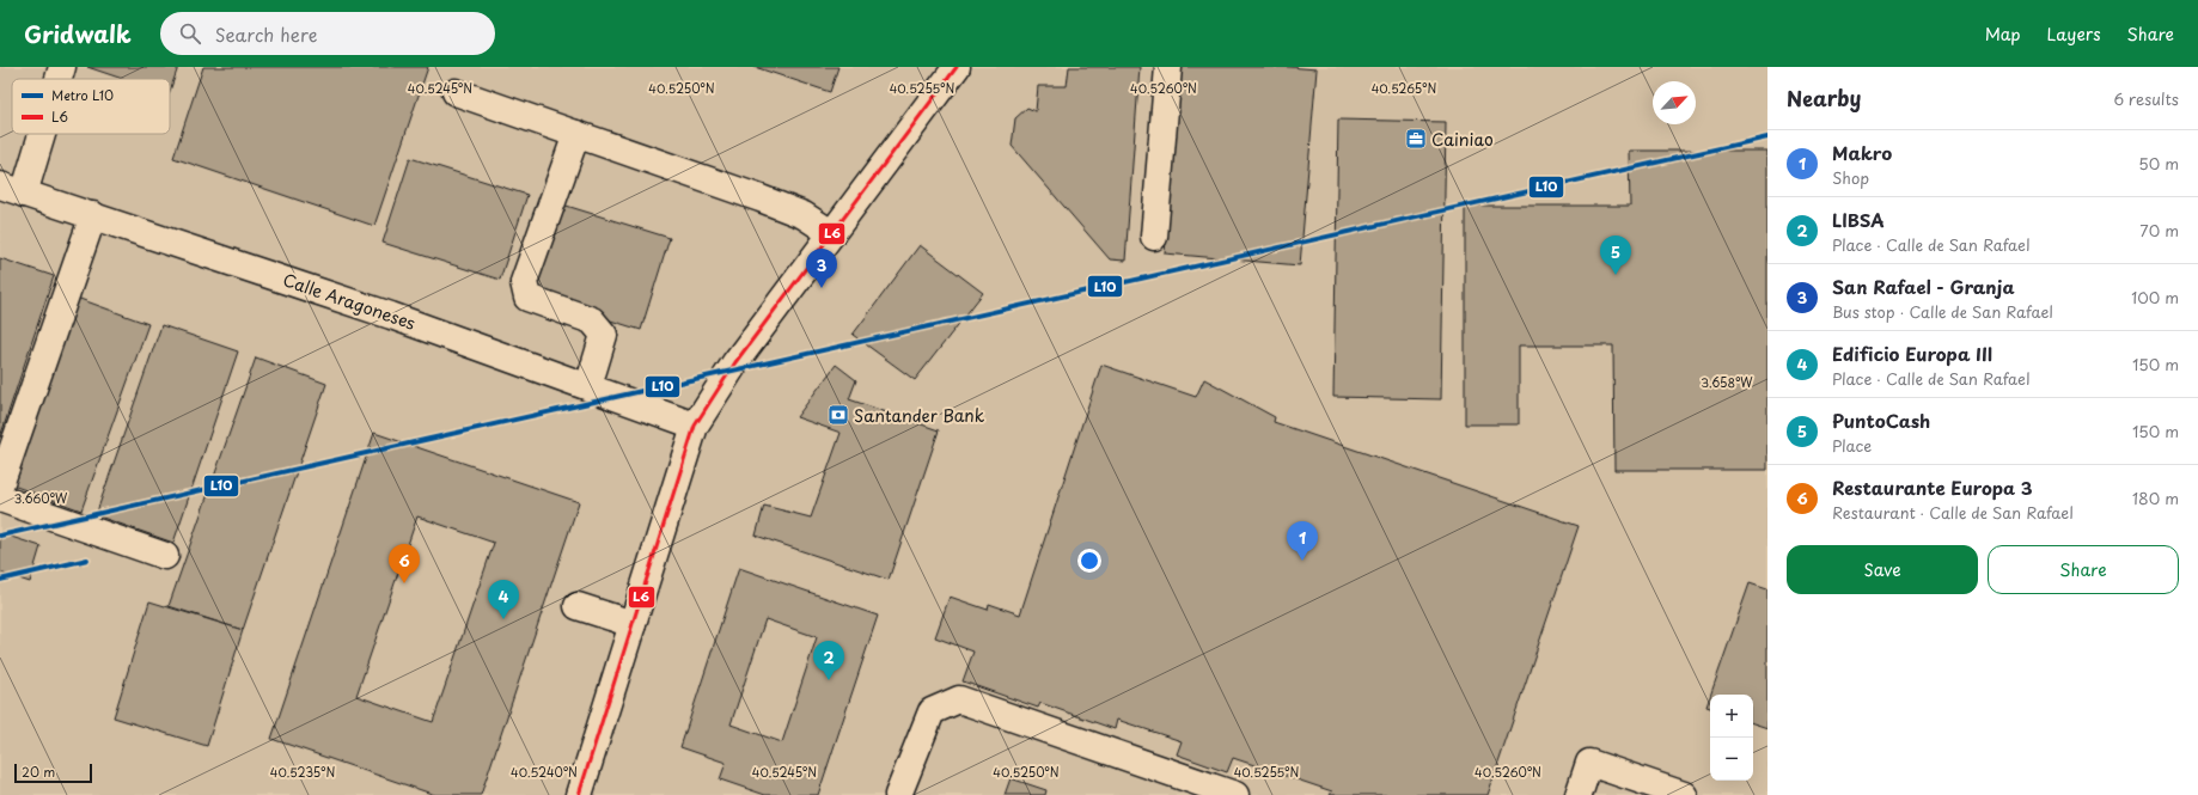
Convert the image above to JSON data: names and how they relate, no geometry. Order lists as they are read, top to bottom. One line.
{"streets":{"street":["Calle Aragoneses"]},"places":{"office":["Cainiao"],"bank":["Santander Bank"]},"lines":["transit line L6","metro line L10"],"legend":["Metro L10","L6"],"scale_bar":"20 m","north":"top right","page":{"header":"Gridwalk","search":"Search here","nav":["Map","Layers","Share"],"heading":["Nearby","6 results"],"list":[{"mark":"1","name":"Makro","note":"Shop","value":"50 m"},{"mark":"2","name":"LIBSA","note":"Place · Calle de San Rafael","value":"70 m"},{"mark":"3","name":"San Rafael - Granja","note":"Bus stop · Calle de San Rafael","value":"100 m"},{"mark":"4","name":"Edificio Europa III","note":"Place · Calle de San Rafael","value":"150 m"},{"mark":"5","name":"PuntoCash","note":"Place","value":"150 m"},{"mark":"6","name":"Restaurante Europa 3","note":"Restaurant · Calle de San Rafael","value":"180 m"}],"pins":["5","3","1","6","4","2"],"buttons":["Save","Share"],"map_buttons":["+","−"],"scale":"20 m"},"coordinates":["40.5245°N","40.5250°N","40.5260°N","40.5265°N","40.5255°N","3.658°W","3.660°W","40.5235°N","40.5240°N"]}
